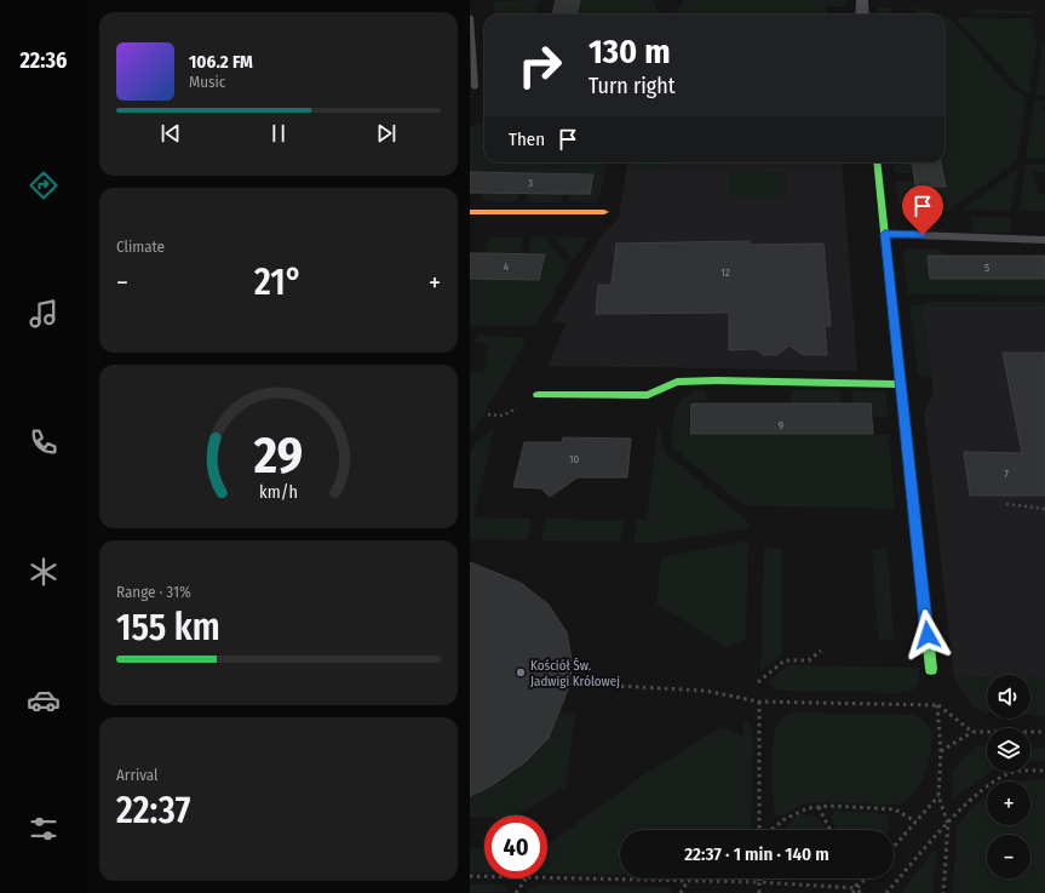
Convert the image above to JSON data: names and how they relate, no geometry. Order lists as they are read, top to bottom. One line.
{"places":["Kościół Św. Jadwigi Królowej"],"house_numbers":["3","4","5","12","9","10","7"],"page":{"tabs":"22:36","turn":["130 m","Turn right"],"song":["106.2 FM","Music"],"then":"Then","tile":["Climate",["Range · 31%","155 km"],["Arrival","22:37"]],"heat":["−","21°","+"],"map_buttons":["+","−"],"limit":"40","trip":"22:37 · 1 min · 140 m","gauge":["29","km/h"]}}
